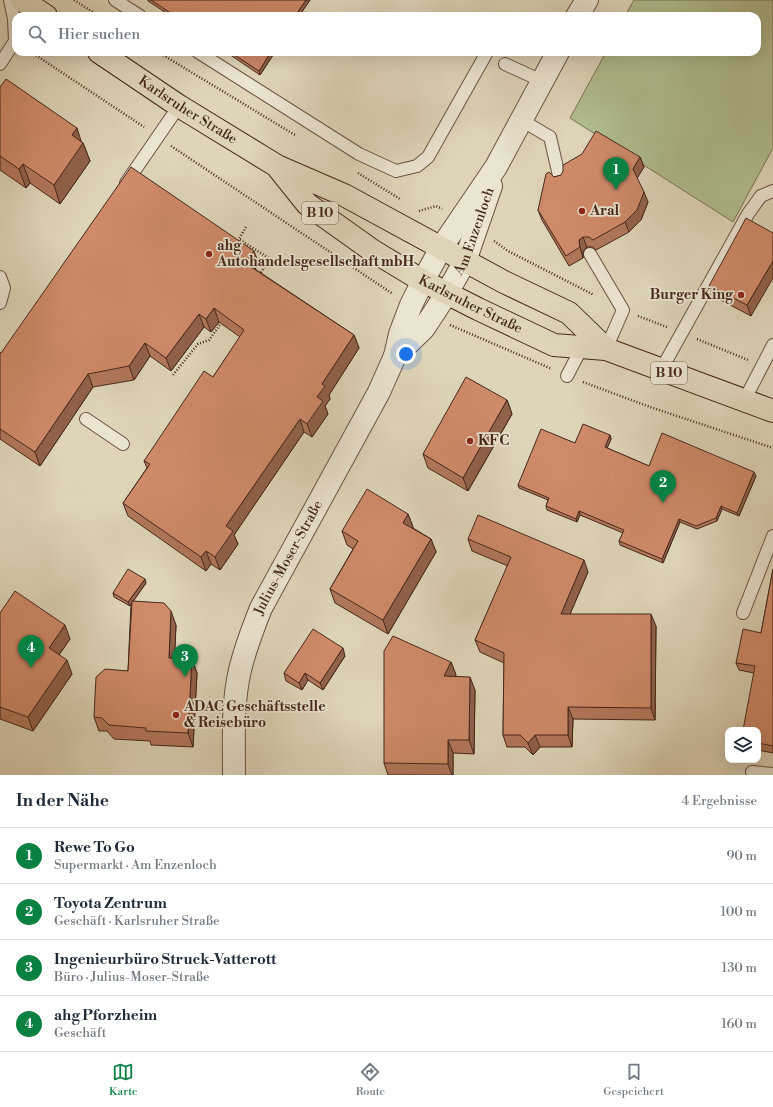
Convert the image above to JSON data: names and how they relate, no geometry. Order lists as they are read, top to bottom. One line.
{"streets":{"main road":["Karlsruher Straße","B 10"],"street":["Am Enzenloch","Julius-Moser-Straße"]},"crossings":[["Karlsruher Straße","Am Enzenloch"],["Karlsruher Straße","Julius-Moser-Straße"],["Am Enzenloch","Julius-Moser-Straße"]],"places":["Aral","ahg Autohandelsgesellschaft mbH","Burger King","KFC","ADAC Geschäftsstelle & Reisebüro"],"page":{"search":"Hier suchen","pins":["1","2","4","3"],"heading":["In der Nähe","4 Ergebnisse"],"list":[{"mark":"1","name":"Rewe To Go","note":"Supermarkt · Am Enzenloch","value":"90 m"},{"mark":"2","name":"Toyota Zentrum","note":"Geschäft · Karlsruher Straße","value":"100 m"},{"mark":"3","name":"Ingenieurbüro Struck-Vatterott","note":"Büro · Julius-Moser-Straße","value":"130 m"},{"mark":"4","name":"ahg Pforzheim","note":"Geschäft","value":"160 m"}],"nav":["Karte","Route","Gespeichert"]}}
